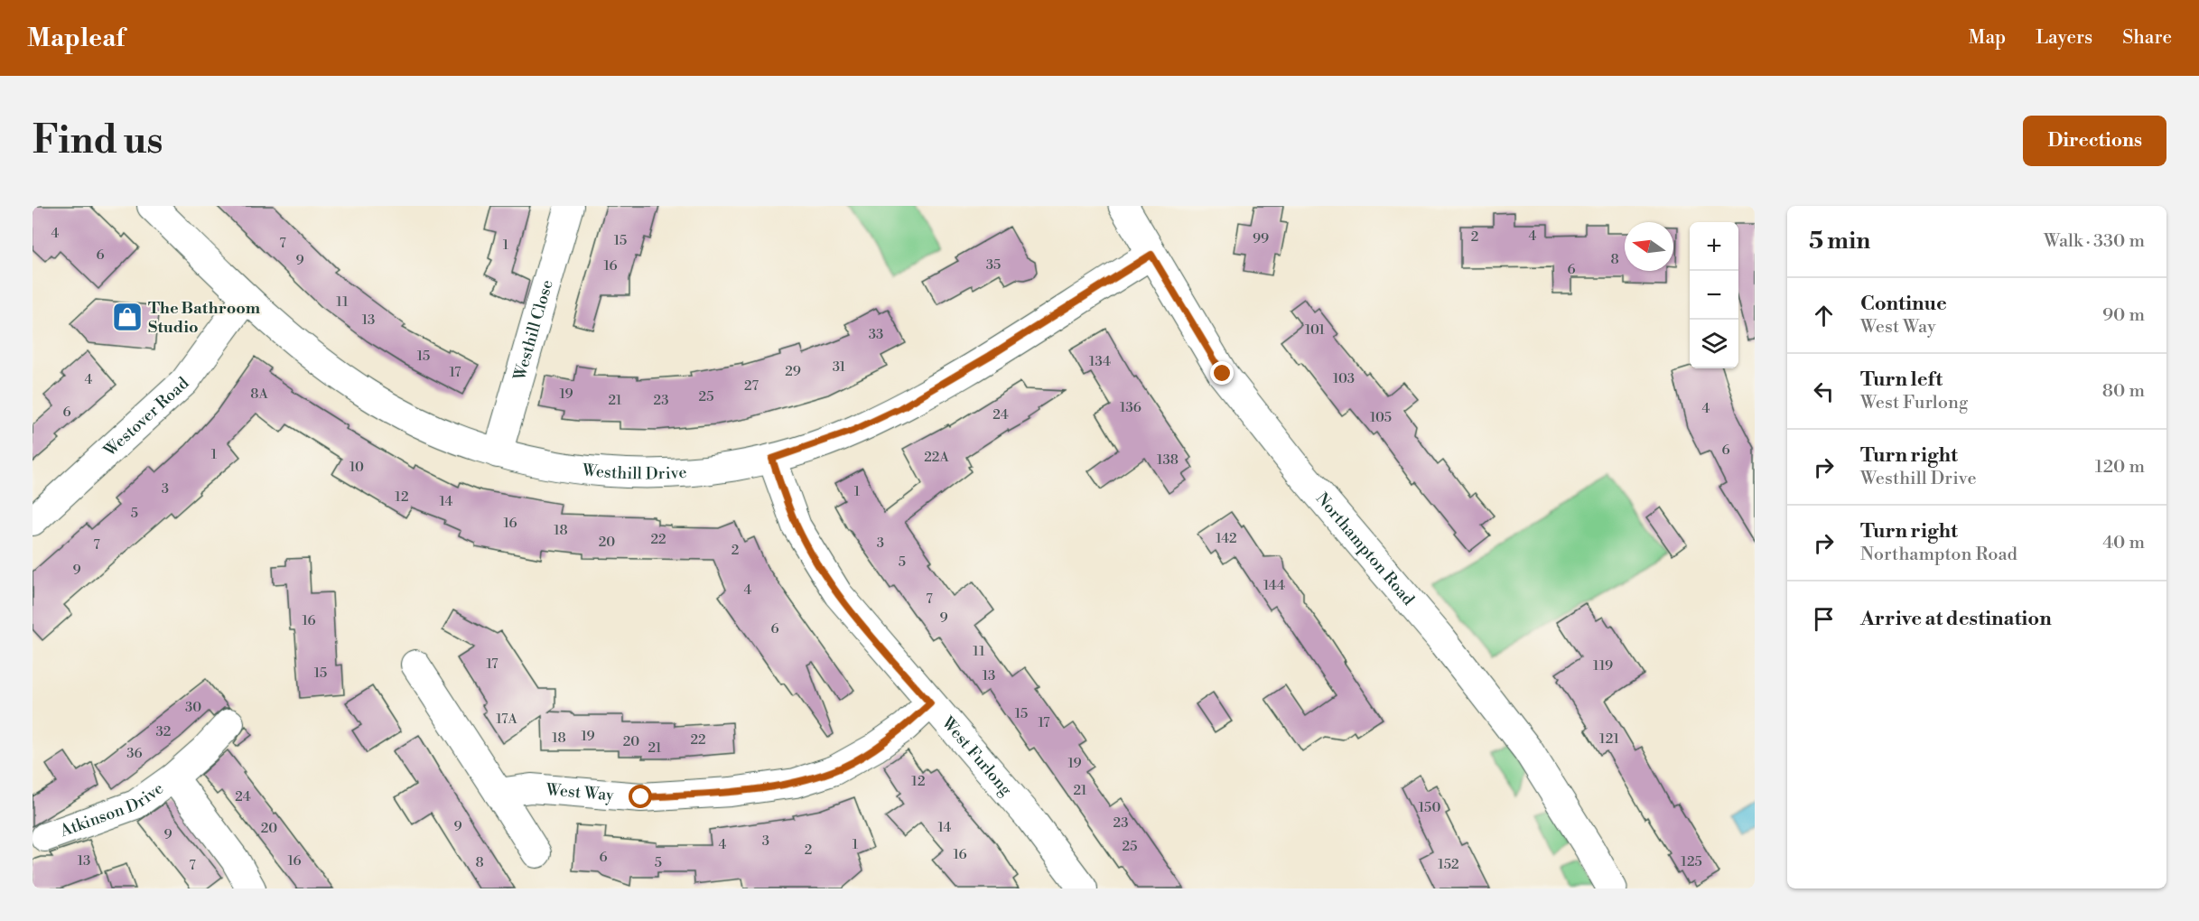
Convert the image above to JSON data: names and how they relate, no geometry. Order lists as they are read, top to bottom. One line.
{"streets":{"main road":["Northampton Road"],"street":["Westhill Close","Westover Road","Westhill Drive","West Furlong","West Way","Atkinson Drive"]},"crossings":[["Westhill Close","Westhill Drive"],["Westover Road","Westhill Drive"],["Westhill Drive","Northampton Road"],["Westhill Drive","West Furlong"],["West Furlong","West Way"]],"places":{"shop":["The Bathroom Studio"]},"house_numbers":["4","4","2","99","15","7","1","6","8","9","35","16","6","11","13","101","33","15","134","31","29","17","103","4","27","8A","19","25","21","23","136","4","6","24","105","6","1","22A","138","10","3","1","12","14","5","16","18","142","22","20","3","7","2","5","9","144","4","7","9","16","6","11","17","119","15","13","30","15","17A","17","32","19","18","121","22","20","21","36","19","12","21","24","150","23","9","14","20","9","3","4","1","25","2","16","6","13","16","125","8","5","152","7"],"north":"left","page":{"header":"Mapleaf","nav":["Map","Layers","Share"],"buttons":"Directions","title":"Find us","heading":["5 min","Walk · 330 m"],"map_buttons":["+","−"],"list":[["Continue","West Way","90 m"],["Turn left","West Furlong","80 m"],["Turn right","Westhill Drive","120 m"],["Turn right","Northampton Road","40 m"],"Arrive at destination"]}}
